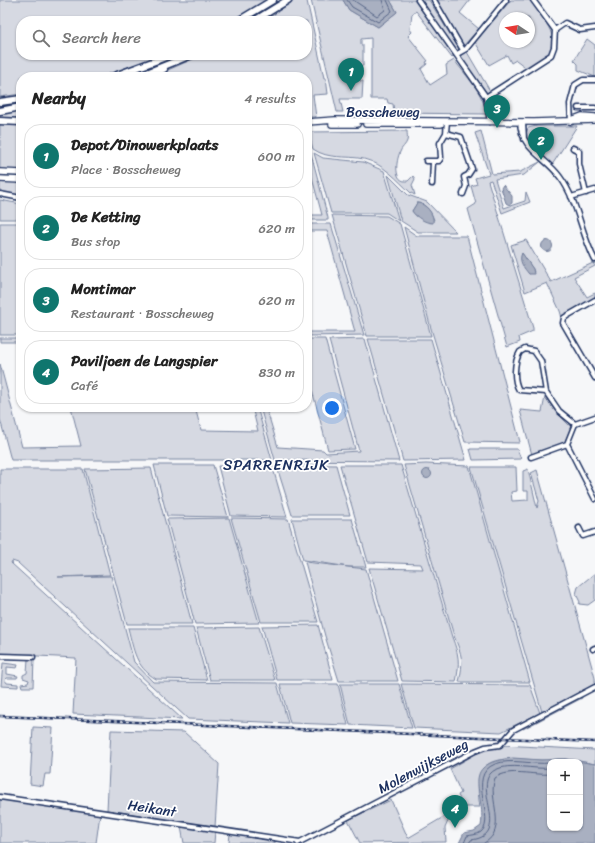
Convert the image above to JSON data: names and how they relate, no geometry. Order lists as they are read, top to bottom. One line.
{"streets":{"main road":["Bosscheweg"],"street":["Molenwijkseweg","Heikant"]},"crossings":[["Molenwijkseweg","Heikant"]],"districts":["SPARRENRIJK"],"north":"left","page":{"search":"Search here","pins":["1","3","2","4"],"heading":["Nearby","4 results"],"list":[{"mark":"1","name":"Depot/Dinowerkplaats","note":"Place · Bosscheweg","value":"600 m"},{"mark":"2","name":"De Ketting","note":"Bus stop","value":"620 m"},{"mark":"3","name":"Montimar","note":"Restaurant · Bosscheweg","value":"620 m"},{"mark":"4","name":"Paviljoen de Langspier","note":"Café","value":"830 m"}],"map_buttons":["+","−"]}}
